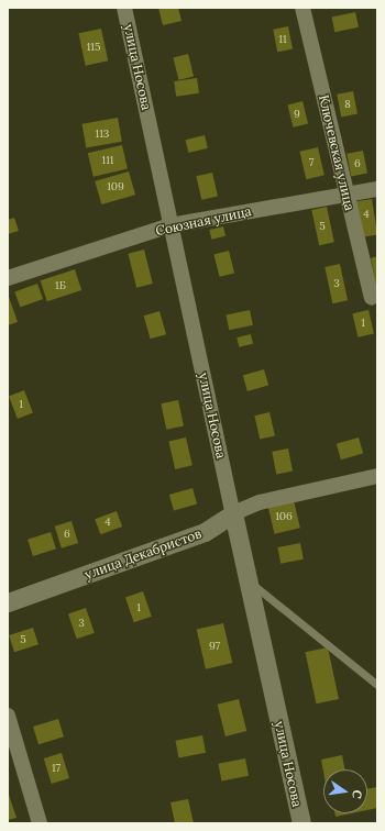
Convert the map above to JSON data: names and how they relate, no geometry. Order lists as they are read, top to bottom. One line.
{"streets":{"street":["улица Носова","Ключевская улица","Союзная улица","улица Декабристов"]},"crossings":[["улица Носова","Союзная улица"],["улица Носова","улица Декабристов"],["Ключевская улица","Союзная улица"]],"house_numbers":["11","115","8","9","113","111","7","6","109","4","5","3","1Б","1","1","106","4","6","1","3","5","97","17"],"north":"right"}
